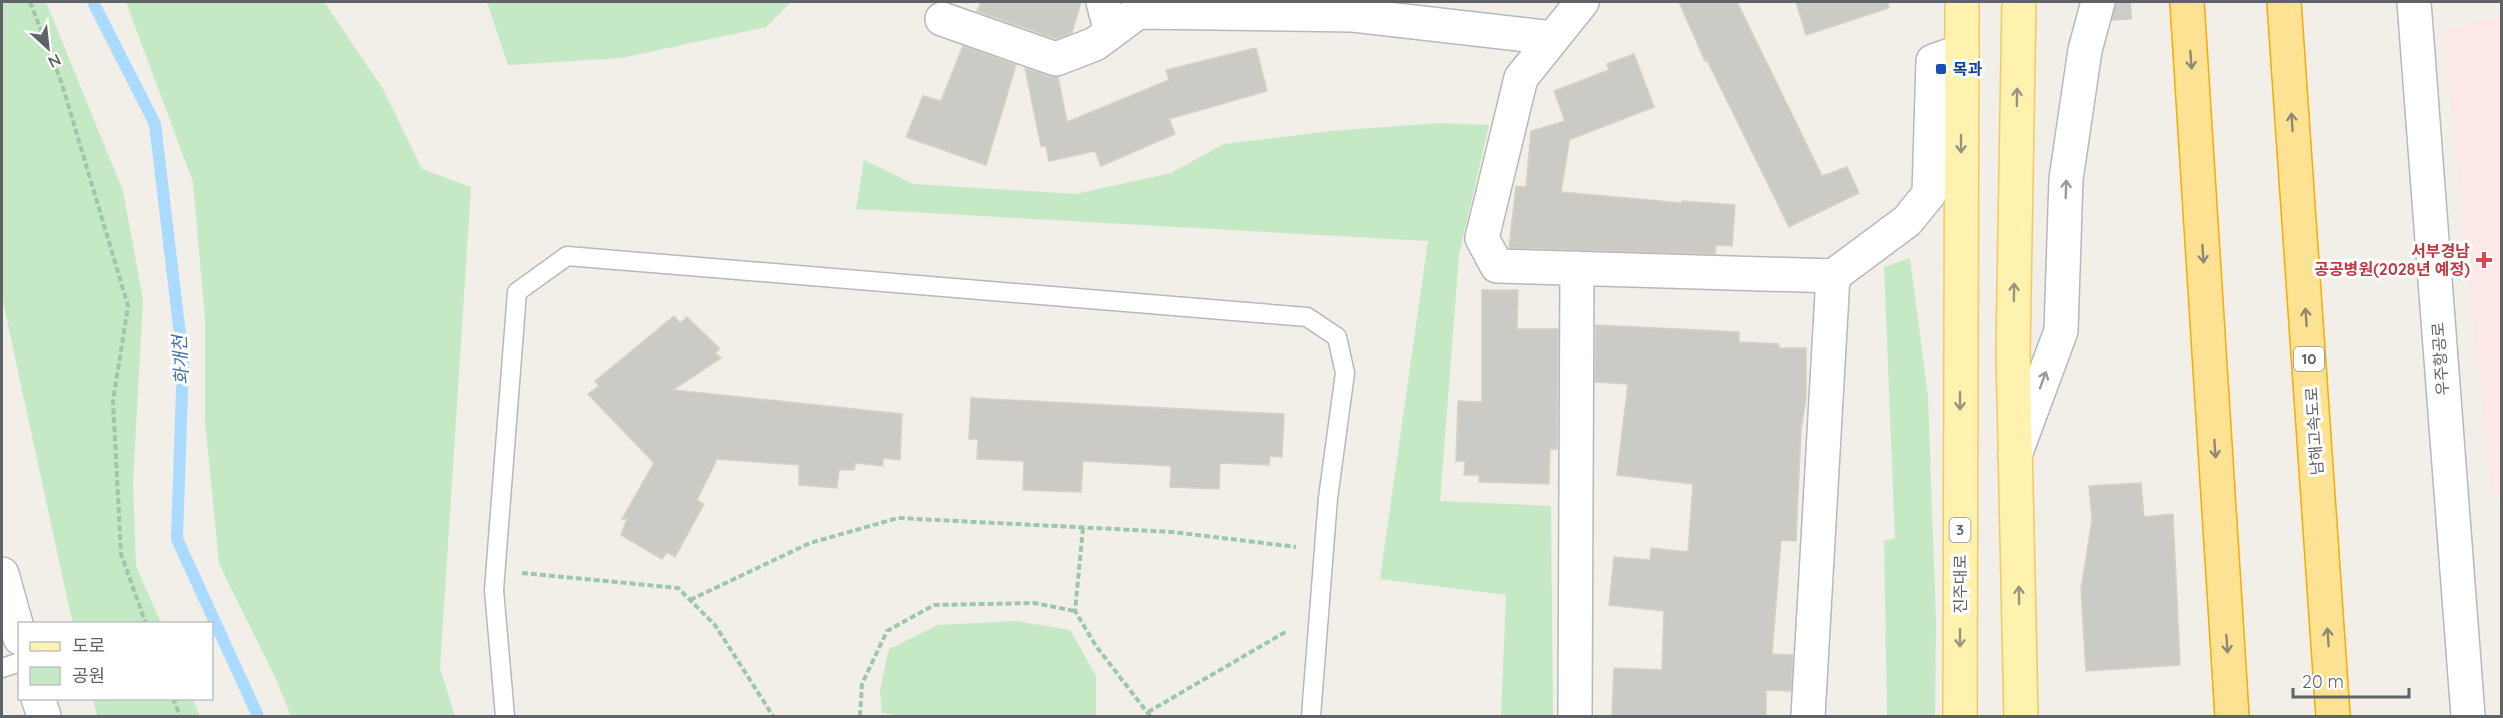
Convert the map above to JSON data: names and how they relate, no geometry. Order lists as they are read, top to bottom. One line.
{"streets":{"highway":["10","남해고속도로"],"main road":["3","진주대로"],"street":["우주항공로"]},"crossings":[["3","진주대로"]],"water":["화개천"],"places":{"transit":["목과"],"health":["서부경남 공공병원(2028년 예정)"]},"legend":["도로","공원"],"scale_bar":"20 m","north":"bottom right"}
